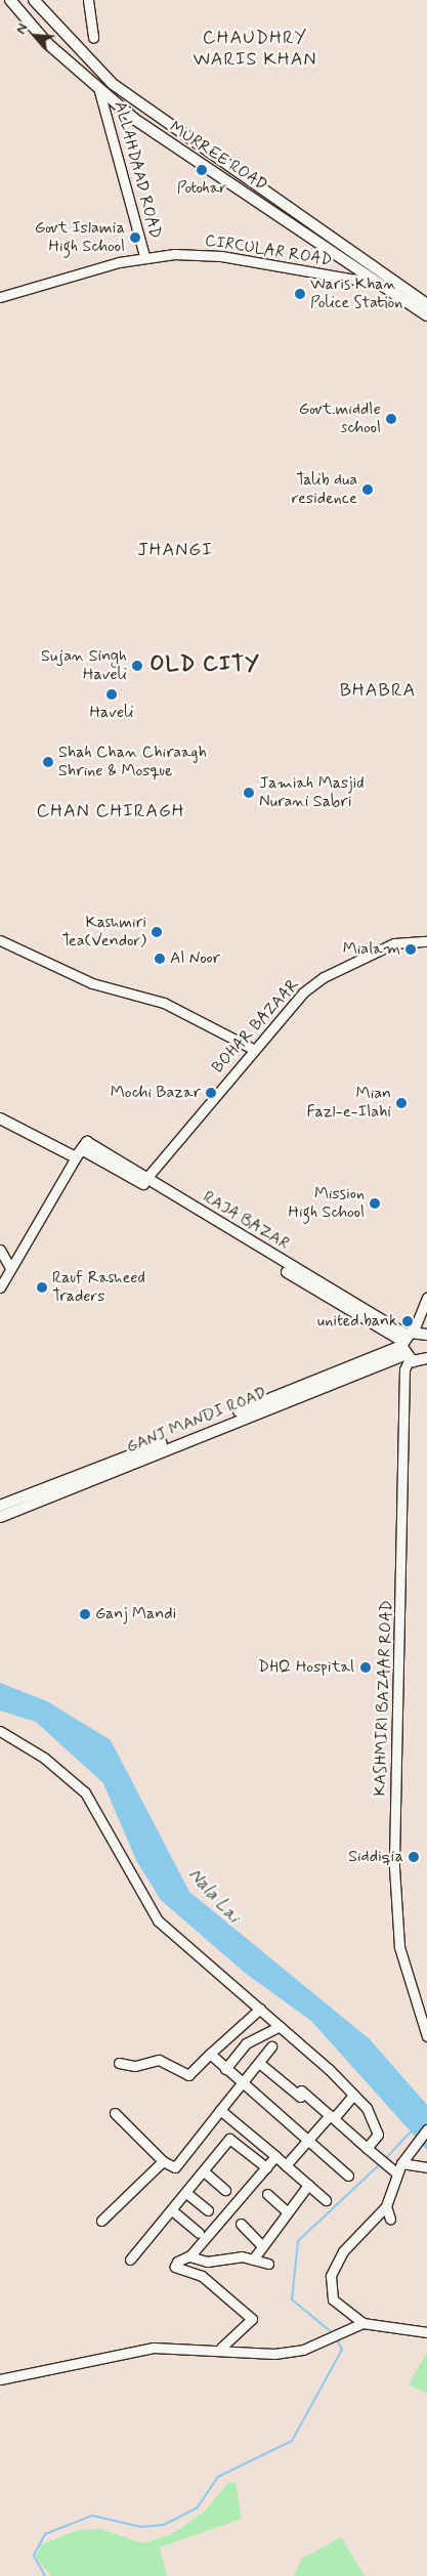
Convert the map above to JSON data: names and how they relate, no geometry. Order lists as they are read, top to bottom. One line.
{"streets":{"main road":["MURREE ROAD","GANJ MANDI ROAD"],"street":["ALLAHDAAD ROAD","CIRCULAR ROAD","BOHAR BAZAAR","KASHMIRI BAZAAR ROAD"]},"crossings":[["MURREE ROAD","ALLAHDAAD ROAD"],["MURREE ROAD","CIRCULAR ROAD"],["ALLAHDAAD ROAD","CIRCULAR ROAD"],["GANJ MANDI ROAD","KASHMIRI BAZAAR ROAD"]],"districts":["CHAUDHRY WARIS KHAN","JHANGI","OLD CITY","BHABRA","CHAN CHIRAGH"],"water":["Nala Lai"],"places":["Potohar","Govt Islamia High School","Waris Khan Police Station","Govt.middle school","Talib dua residence","Sujan Singh Haveli","Haveli","Shah Chan Chiraagh Shrine & Mosque","Jamiah Masjid Nurani Sabri","Kashmiri Tea(Vendor)","Mialam","Al Noor","Mochi Bazar","Mian Fazl-e-Ilahi","Mission High School","Rauf Rasheed Traders","united bank","Ganj Mandi","DHQ Hospital","Siddiqia"],"north":"top left"}
